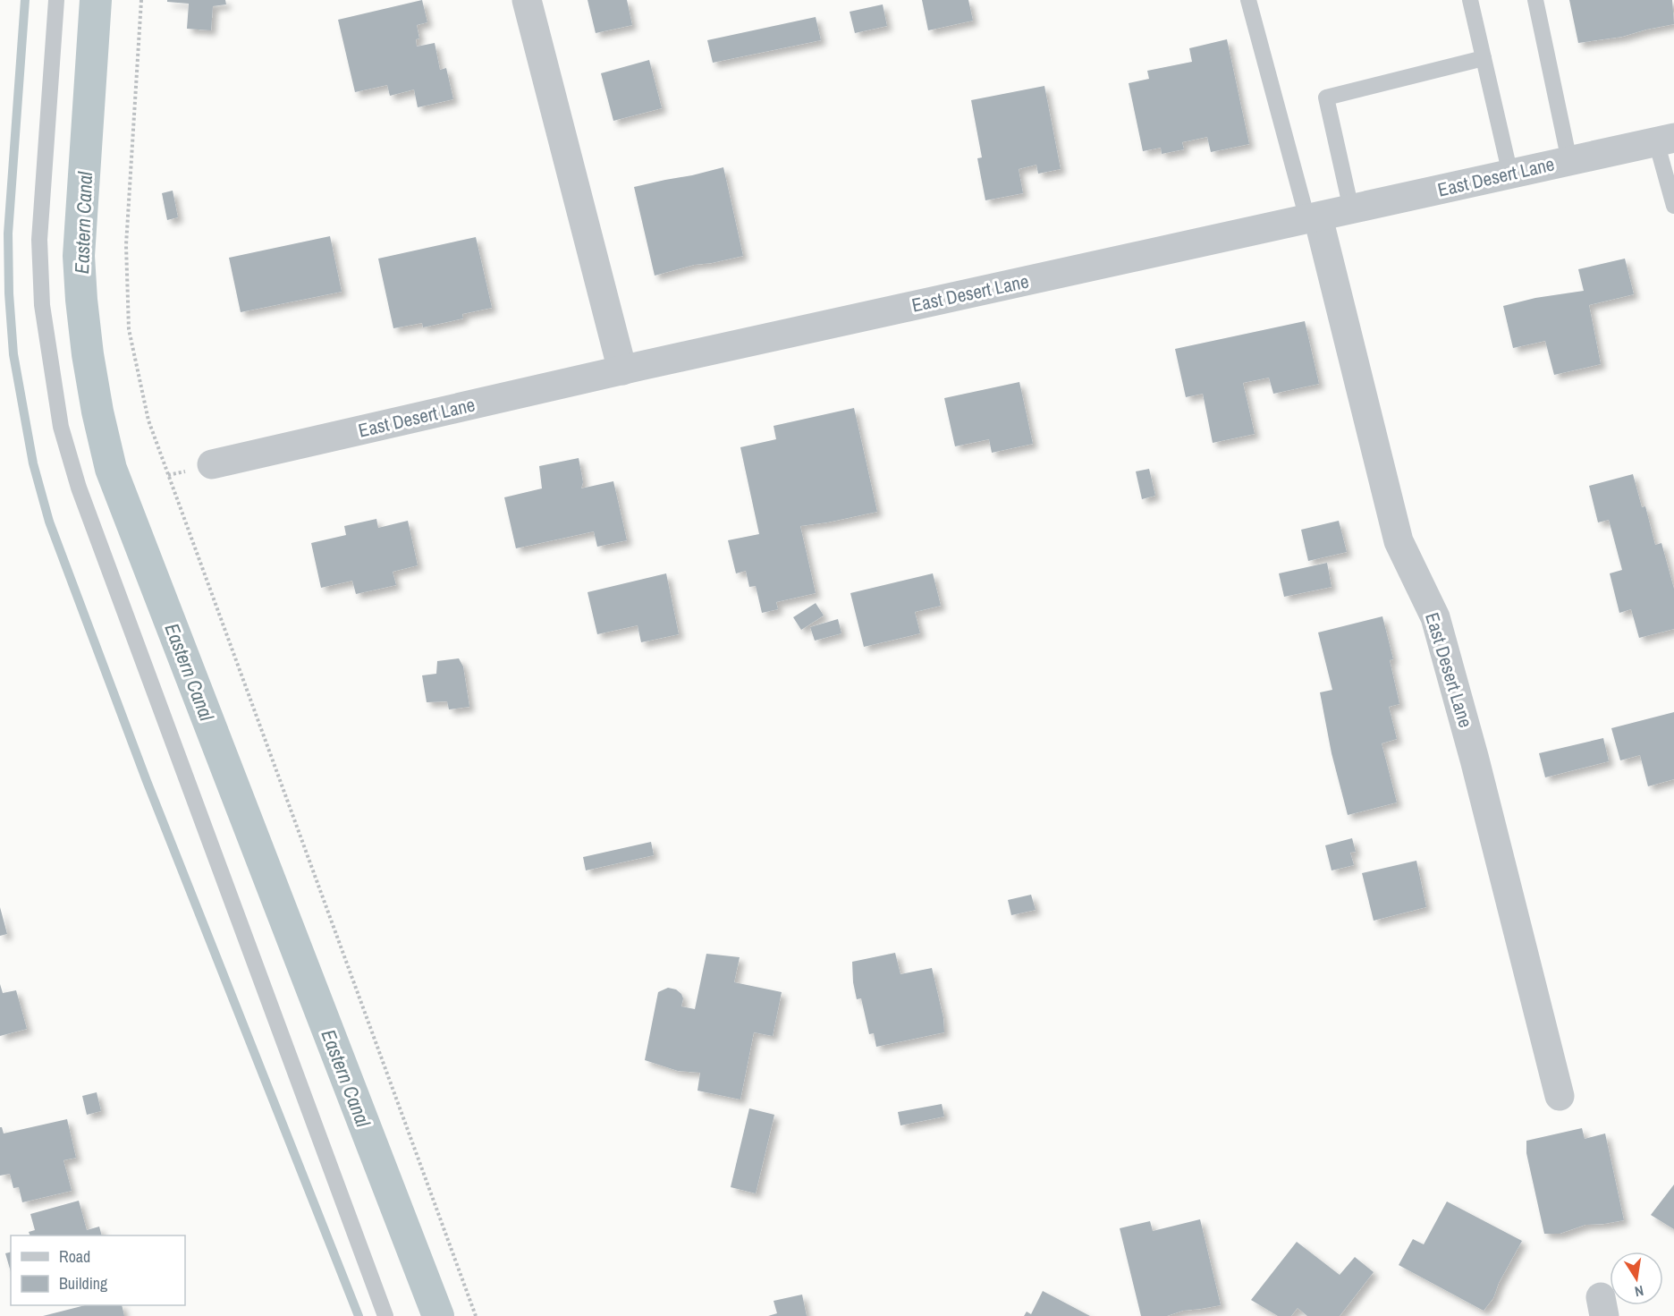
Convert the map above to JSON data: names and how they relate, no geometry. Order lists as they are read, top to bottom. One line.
{"streets":{"street":["East Desert Lane"]},"water":["Eastern Canal"],"legend":["Road","Building"],"north":"bottom"}
